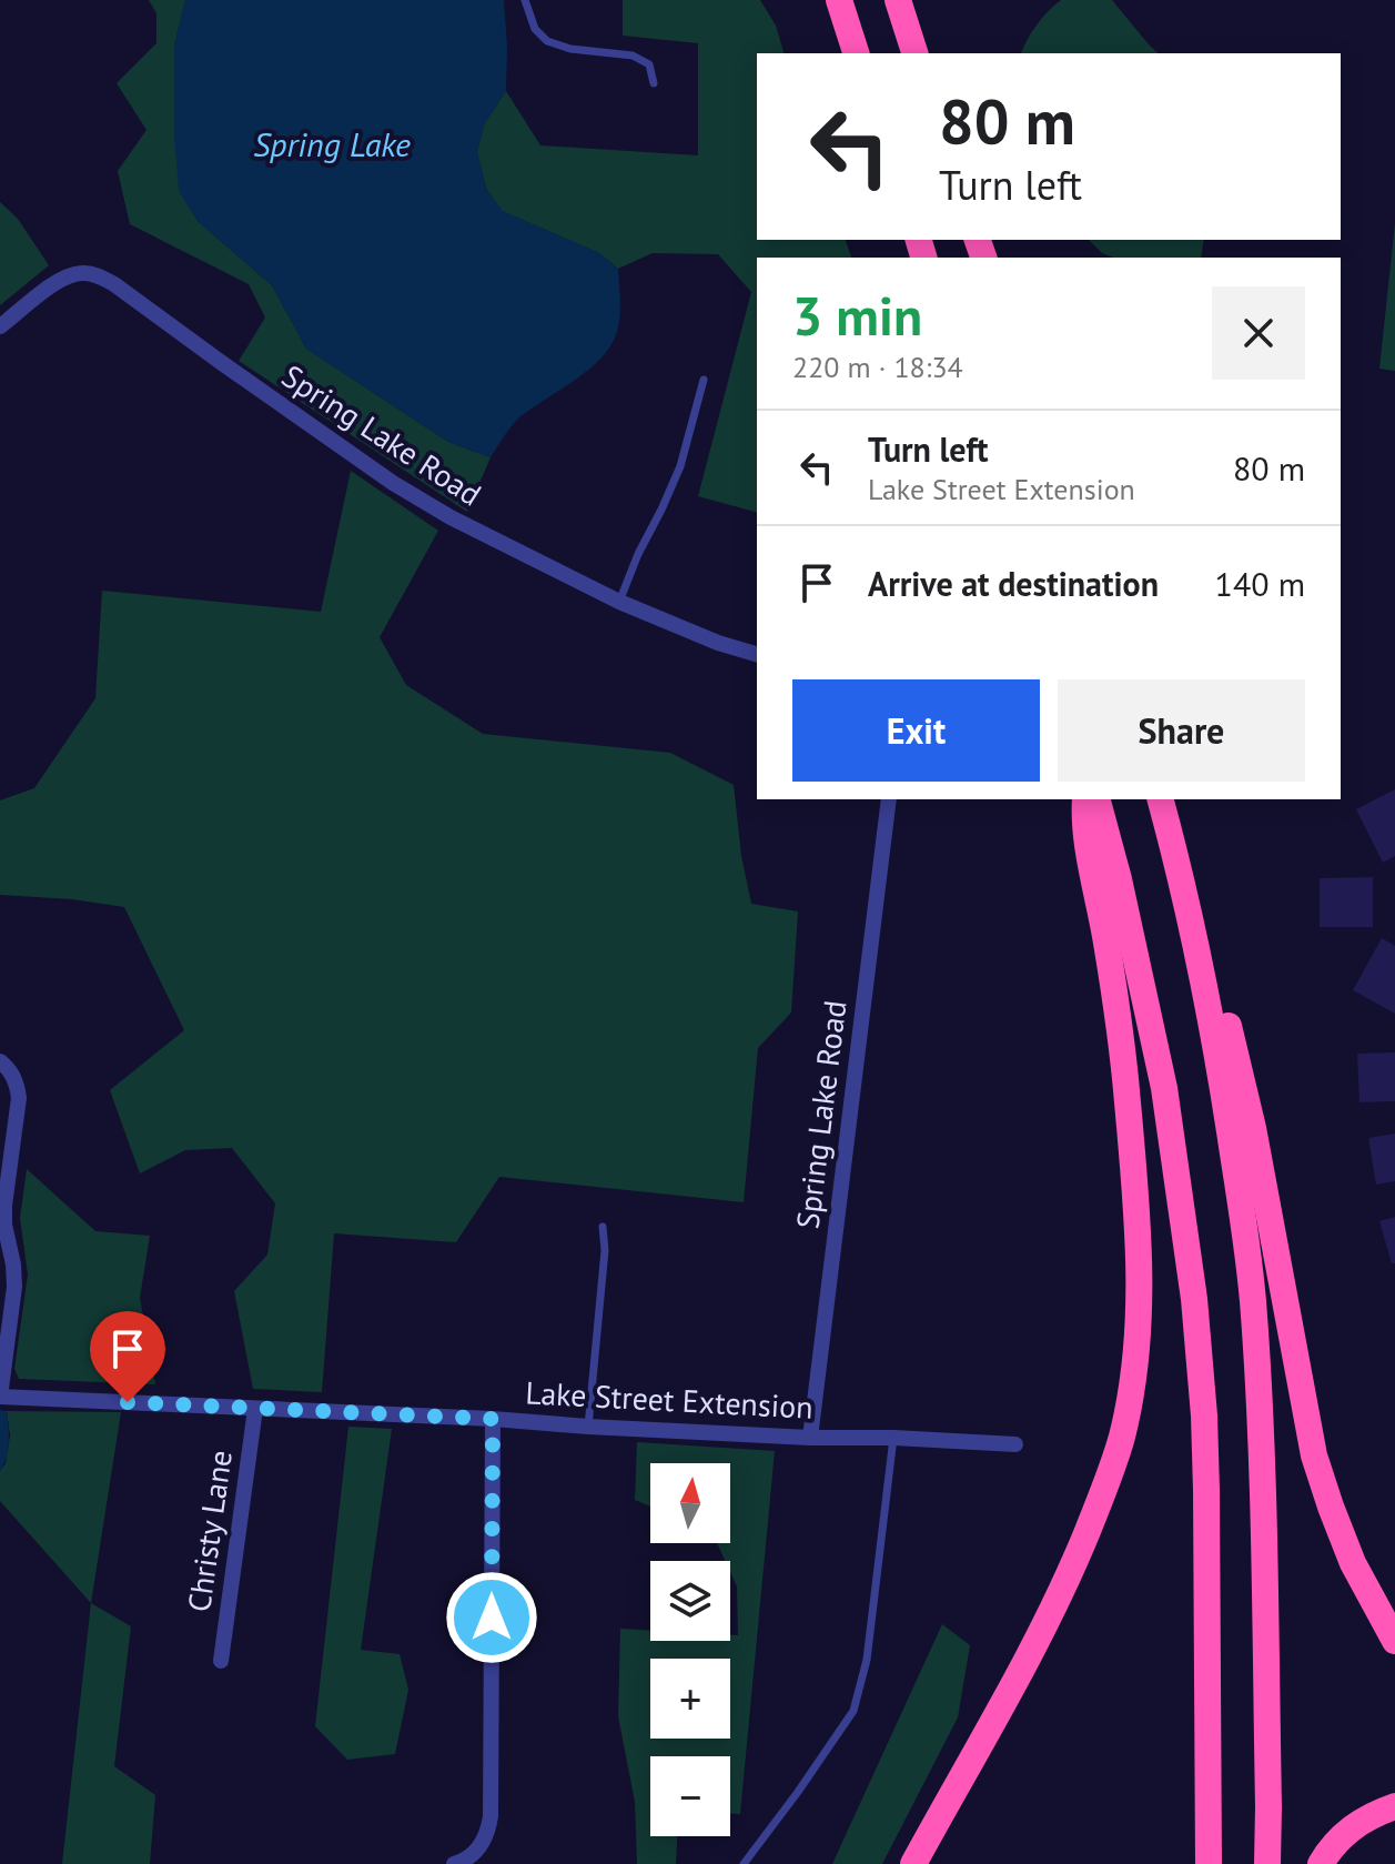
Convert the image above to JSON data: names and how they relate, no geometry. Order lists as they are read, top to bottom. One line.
{"streets":{"street":["Spring Lake Road","Lake Street Extension","Christy Lane"]},"crossings":[["Spring Lake Road","Lake Street Extension"],["Lake Street Extension","Christy Lane"]],"water":["Spring Lake"],"north":"top","page":{"turn":["80 m","Turn left"],"heading":["3 min","220 m · 18:34"],"list":[{"name":"Turn left","note":"Lake Street Extension","value":"80 m"},{"name":"Arrive at destination","value":"140 m"}],"buttons":["Exit","Share"],"map_buttons":["+","−"]}}
